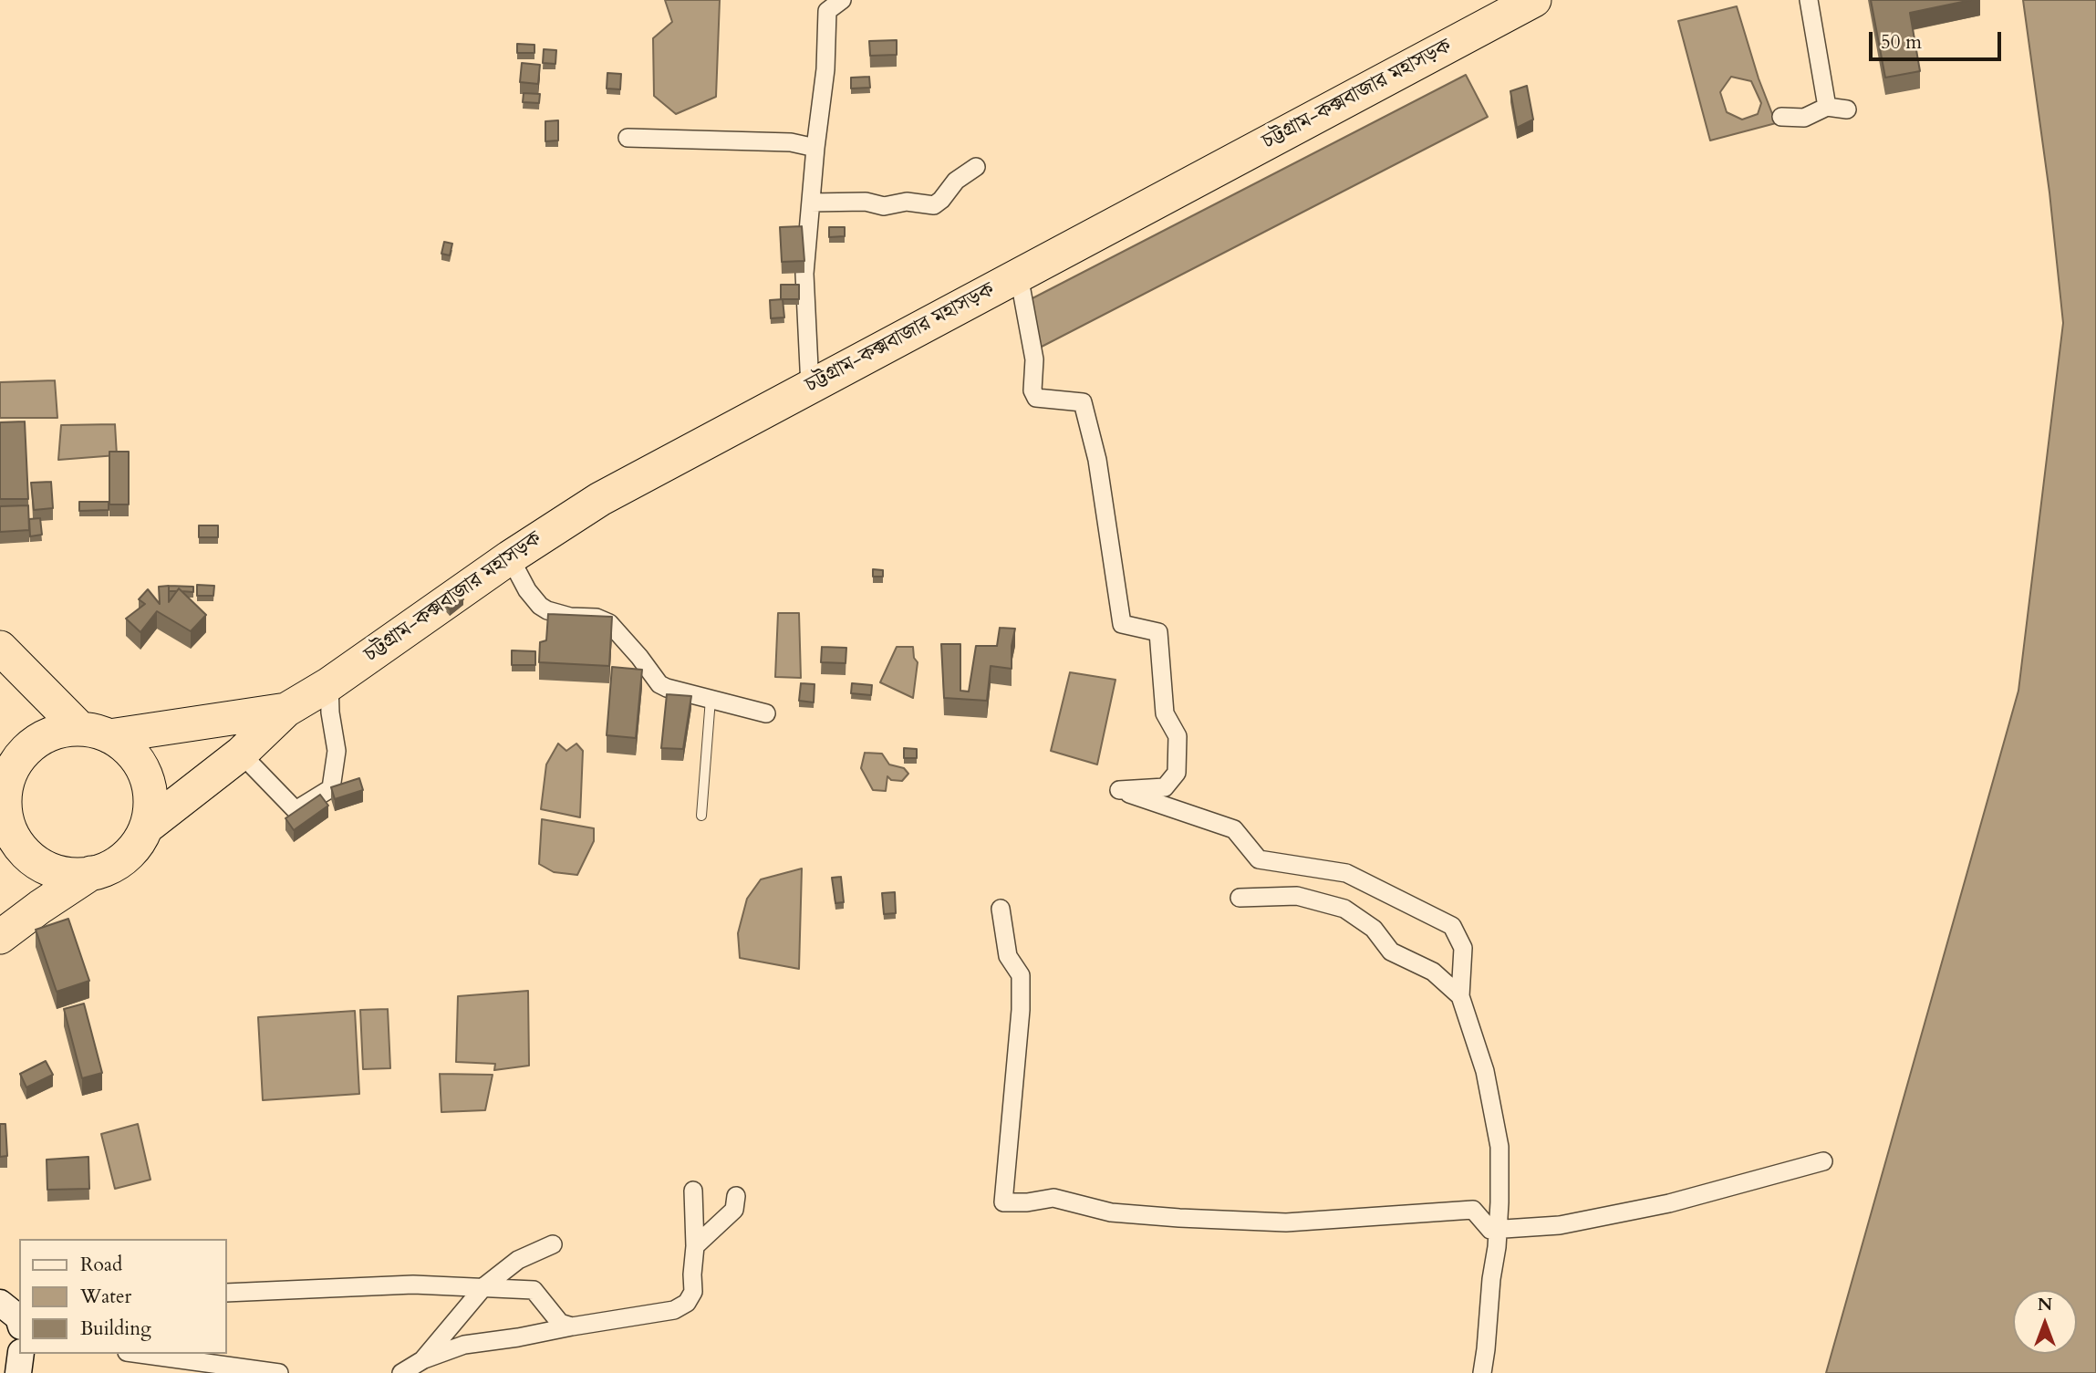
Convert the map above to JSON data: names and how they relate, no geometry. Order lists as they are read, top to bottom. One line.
{"streets":{"highway":["চট্টগ্রাম-কক্সবাজার মহাসড়ক"]},"legend":["Road","Water","Building"],"scale_bar":"50 m","north":"top"}
